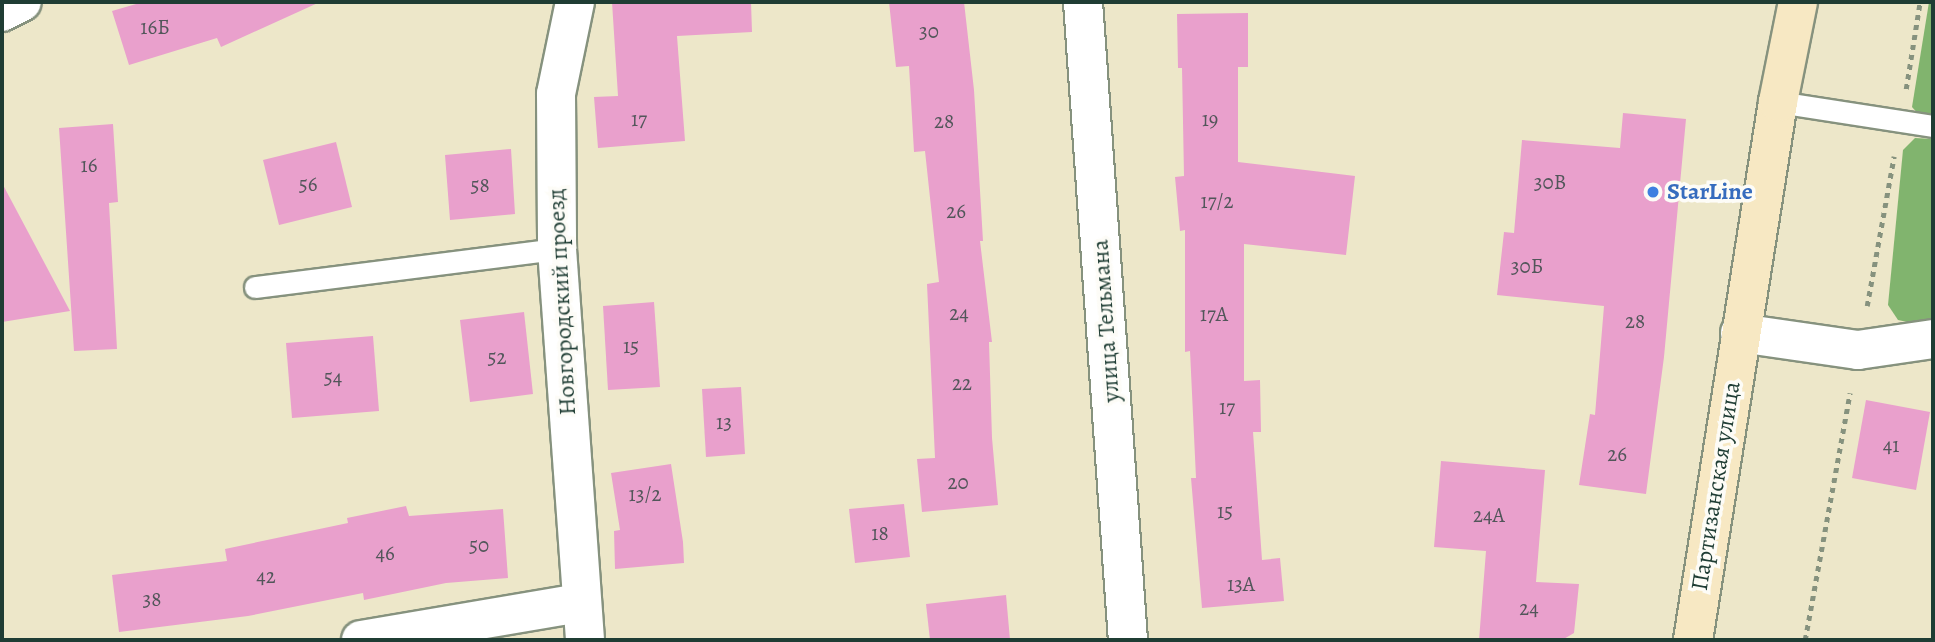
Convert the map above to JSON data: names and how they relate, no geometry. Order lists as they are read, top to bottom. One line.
{"streets":{"main road":["Партизанская улица"],"street":["Новгородский проезд","улица Тельмана"]},"places":["StarLine"],"house_numbers":["16Б","30","17","19","28","16","30В","56","58","17/2","26","30Б","24","17А","28","15","52","54","22","17","13","41","26","20","13/2","15","24А","18","50","46","42","13А","38","24"]}
